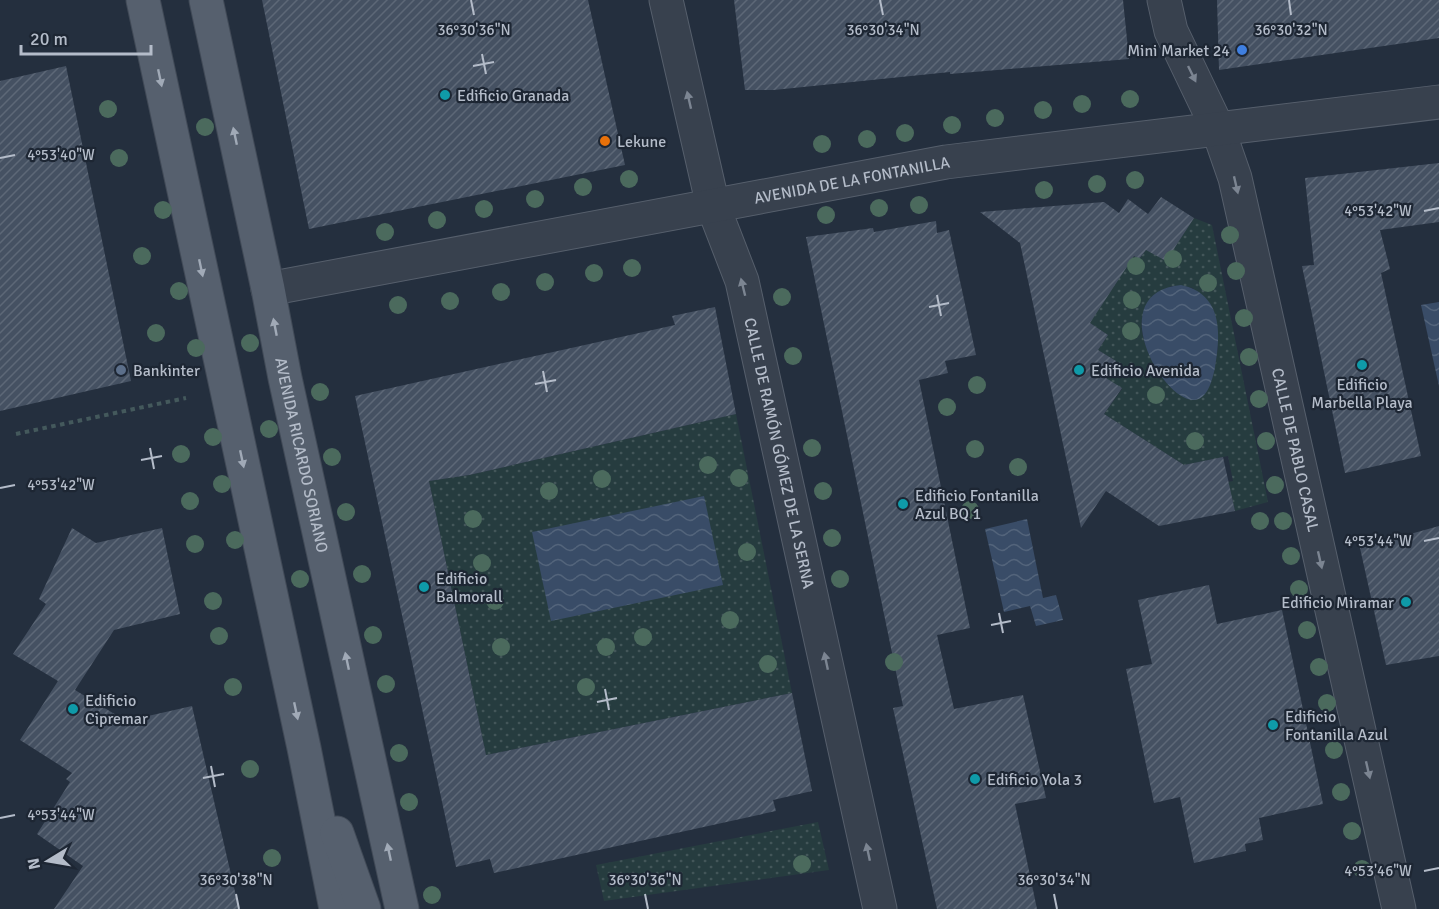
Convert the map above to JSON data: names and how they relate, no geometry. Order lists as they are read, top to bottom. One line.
{"streets":{"main road":["AVENIDA RICARDO SORIANO"],"street":["AVENIDA DE LA FONTANILLA","CALLE DE PABLO CASAL","CALLE DE RAMÓN GÓMEZ DE LA SERNA"]},"crossings":[["AVENIDA DE LA FONTANILLA","CALLE DE PABLO CASAL"],["AVENIDA DE LA FONTANILLA","CALLE DE RAMÓN GÓMEZ DE LA SERNA"],["AVENIDA DE LA FONTANILLA","AVENIDA RICARDO SORIANO"]],"one_way":["CALLE DE PABLO CASAL","CALLE DE RAMÓN GÓMEZ DE LA SERNA"],"places":["Mini Market 24","Edificio Granada","Lekune","Edificio Marbella Playa","Bankinter","Edificio Avenida","Edificio Fontanilla Azul BQ 1","Edificio Balmorall","Edificio Miramar","Edificio Cipremar","Edificio Fontanilla Azul","Edificio Yola 3"],"scale_bar":"20 m","north":"left","coordinates":["36°30'36\"N","36°30'34\"N","36°30'32\"N","4°53'40\"W","4°53'42\"W","4°53'44\"W","4°53'46\"W","36°30'38\"N"]}
